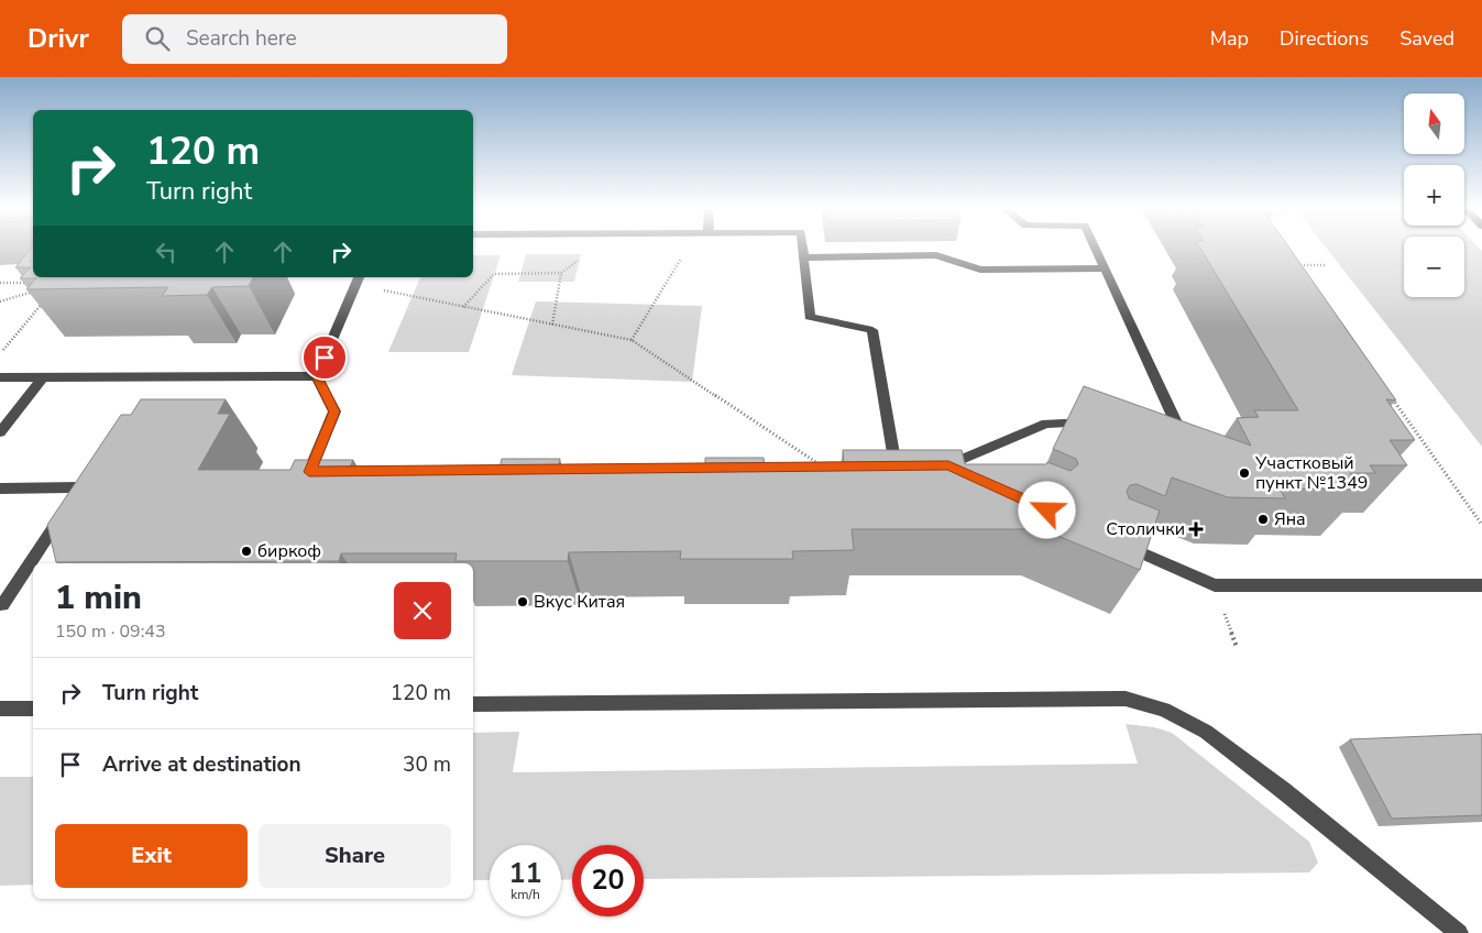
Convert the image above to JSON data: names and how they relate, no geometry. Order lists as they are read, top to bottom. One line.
{"places":{"other":["Участковый пункт №1349","Яна","биркоф","Вкус Китая"],"health":["Столички"]},"north":"top","page":{"header":"Drivr","search":"Search here","nav":["Map","Directions","Saved"],"map_buttons":["+","−"],"turn":["120 m","Turn right"],"heading":["1 min","150 m · 09:43"],"list":[{"name":"Turn right","value":"120 m"},{"name":"Arrive at destination","value":"30 m"}],"buttons":["Exit","Share"],"speed":"11 km/h","limit":"20"}}
